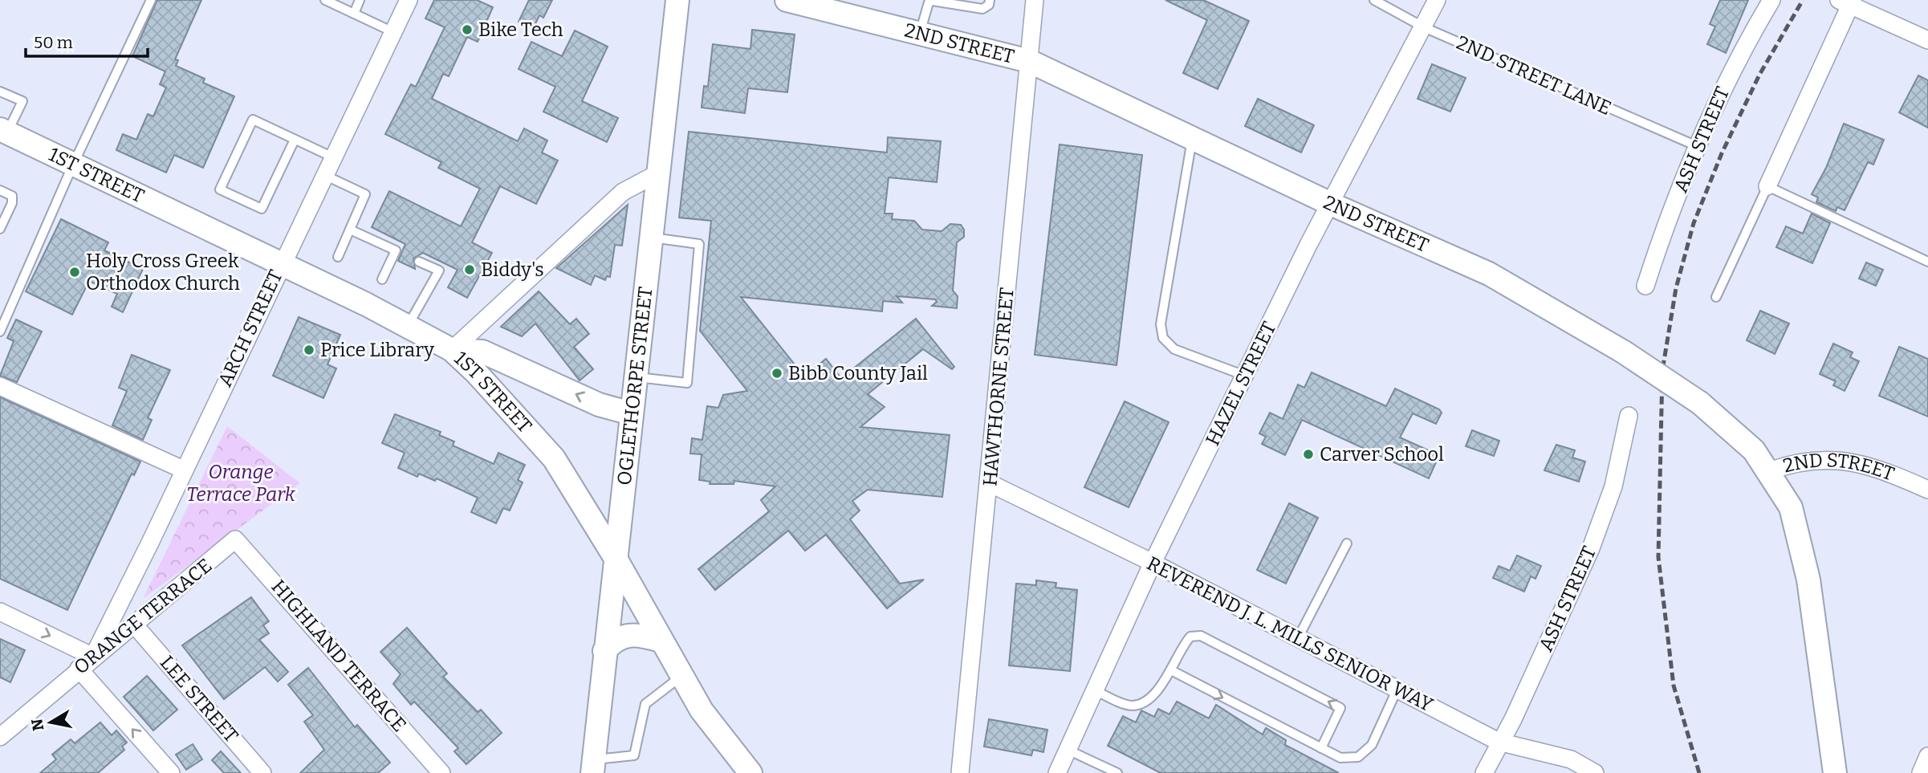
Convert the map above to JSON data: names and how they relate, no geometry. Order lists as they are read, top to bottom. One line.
{"streets":{"street":["2ND STREET","ASH STREET","1ST STREET","ARCH STREET","HAZEL STREET","OGLETHORPE STREET","HAWTHORNE STREET","ORANGE TERRACE","REVEREND J. L. MILLS SENIOR WAY","HIGHLAND TERRACE","LEE STREET"],"lane":["2ND STREET LANE"]},"crossings":[["2ND STREET","HAZEL STREET"],["2ND STREET","HAWTHORNE STREET"],["2ND STREET LANE","ASH STREET"],["2ND STREET LANE","HAZEL STREET"],["ASH STREET","REVEREND J. L. MILLS SENIOR WAY"],["1ST STREET","ARCH STREET"],["1ST STREET","OGLETHORPE STREET"],["ARCH STREET","ORANGE TERRACE"],["HAZEL STREET","REVEREND J. L. MILLS SENIOR WAY"],["HAWTHORNE STREET","REVEREND J. L. MILLS SENIOR WAY"],["ORANGE TERRACE","HIGHLAND TERRACE"],["ORANGE TERRACE","LEE STREET"]],"parks":["Orange Terrace Park"],"places":["Bike Tech","Biddy's","Holy Cross Greek Orthodox Church","Price Library","Bibb County Jail","Carver School"],"scale_bar":"50 m","north":"left"}
